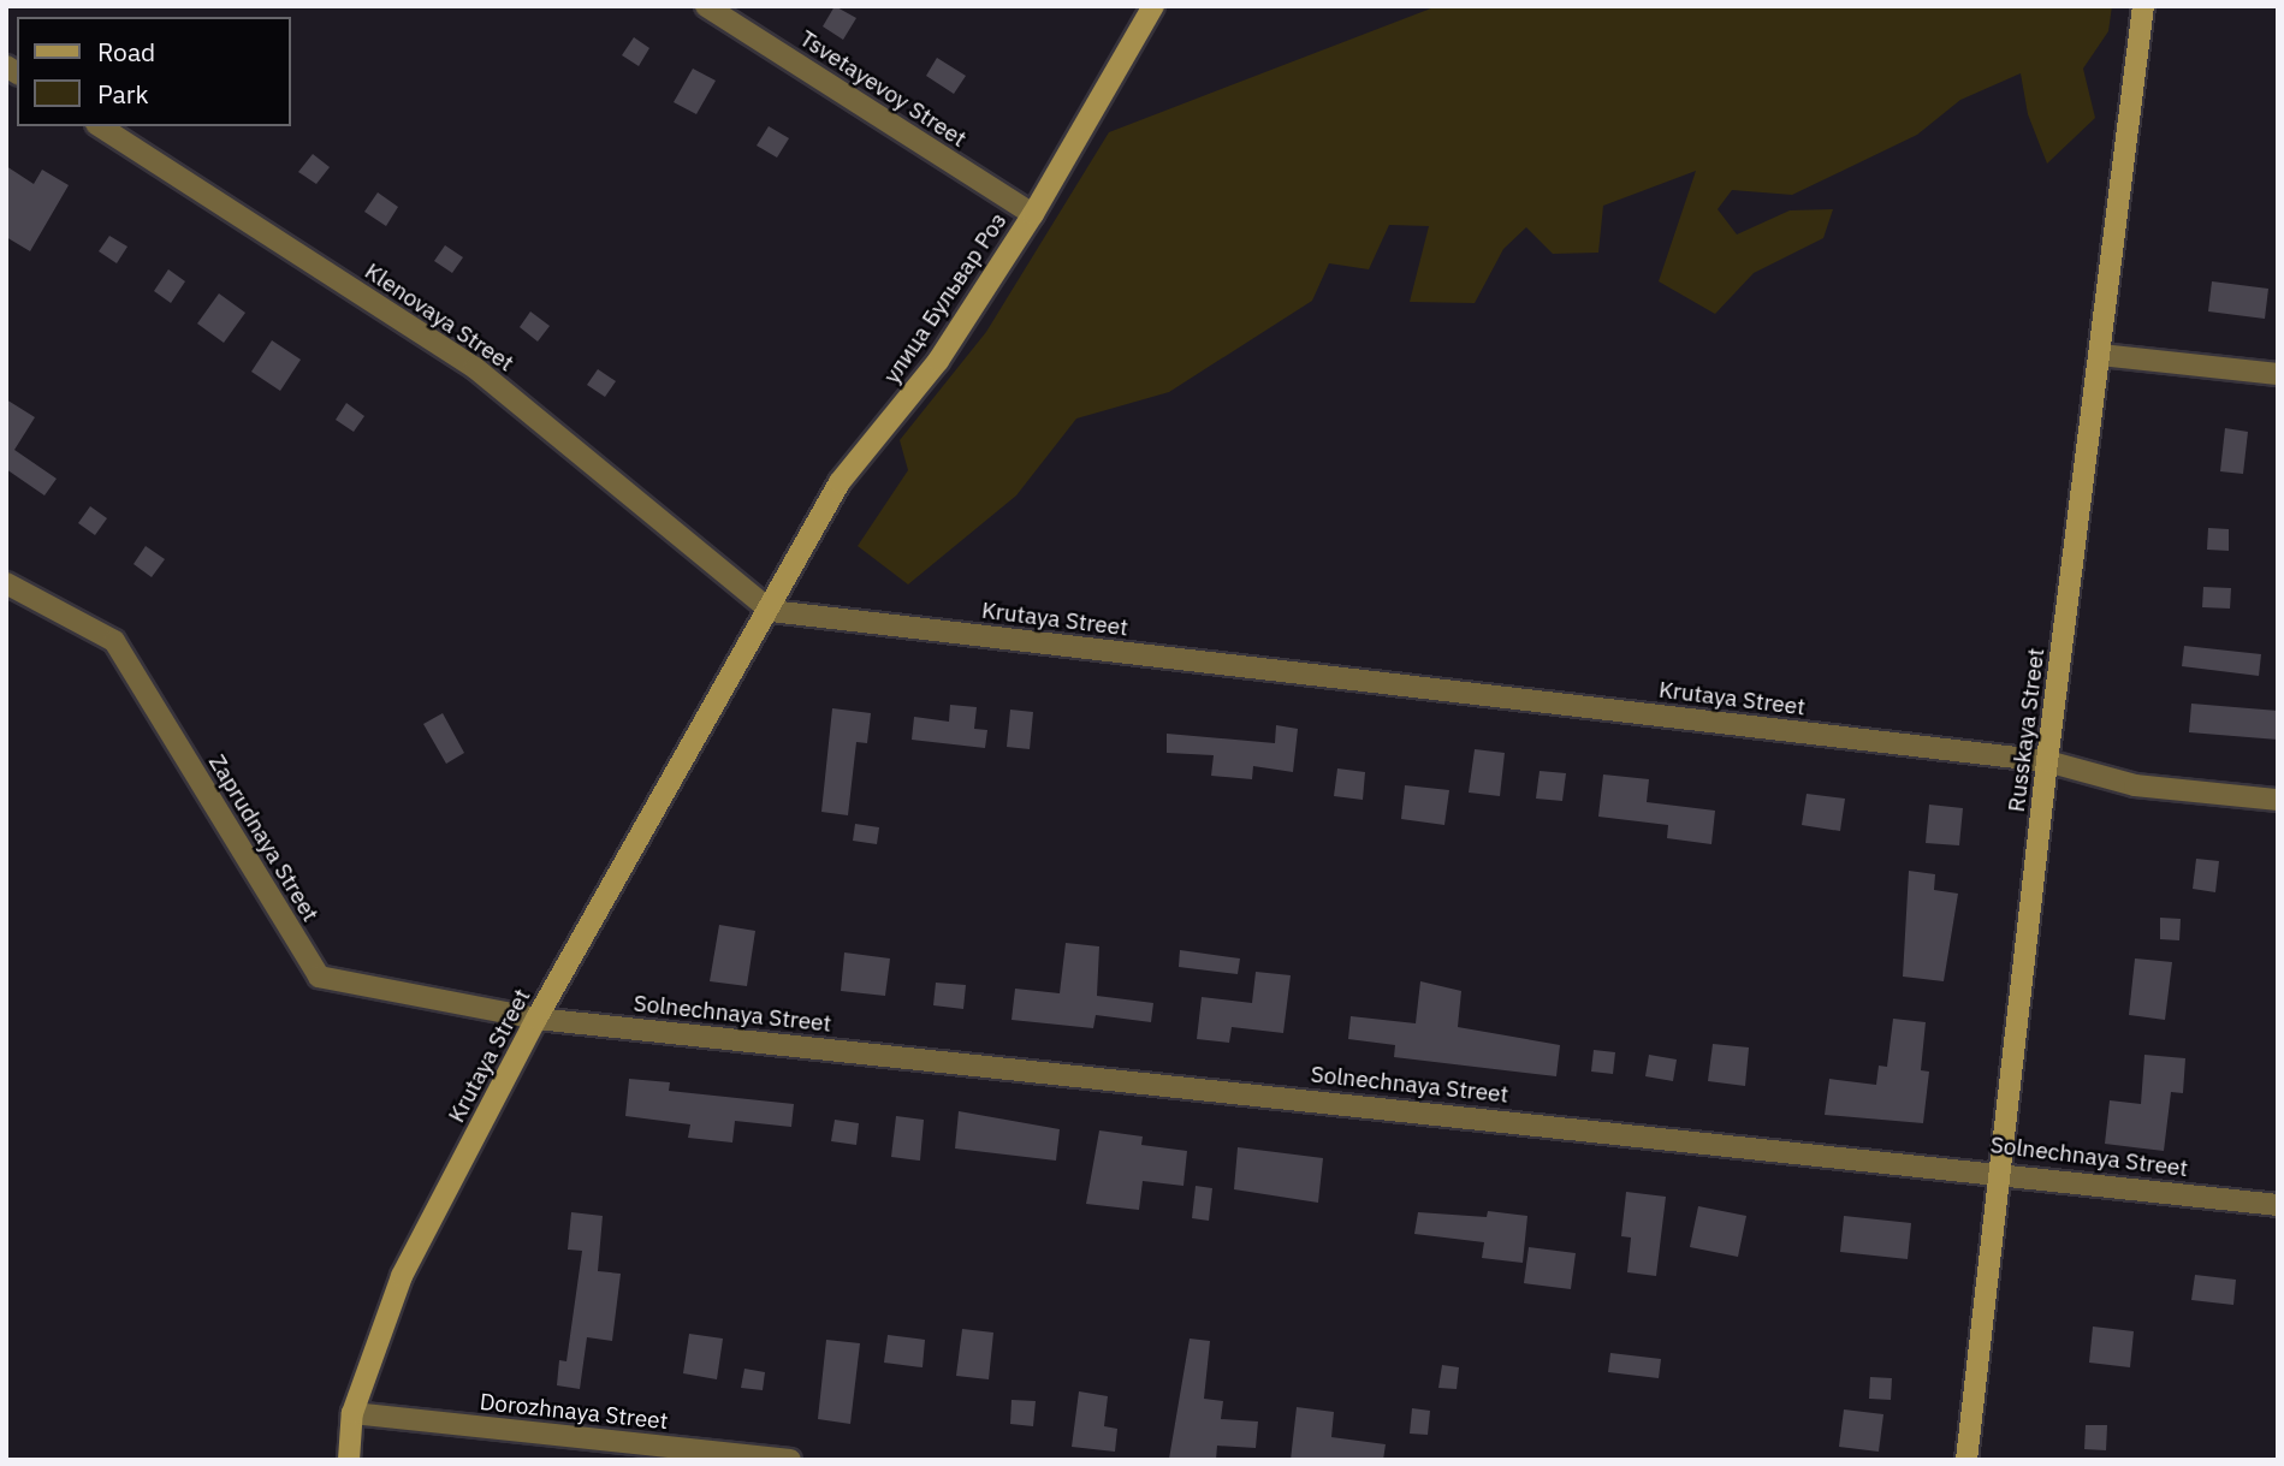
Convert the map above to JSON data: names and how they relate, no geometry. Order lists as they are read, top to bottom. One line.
{"streets":{"street":["Tsvetayevoy Street","улица Бульвар Роз","Klenovaya Street","Krutaya Street","Russkaya Street","Zaprudnaya Street","Solnechnaya Street","Dorozhnaya Street"]},"crossings":[["Tsvetayevoy Street","улица Бульвар Роз"],["улица Бульвар Роз","Klenovaya Street"],["улица Бульвар Роз","Krutaya Street"],["Klenovaya Street","Krutaya Street"],["Krutaya Street","Russkaya Street"],["Krutaya Street","Zaprudnaya Street"],["Krutaya Street","Solnechnaya Street"],["Krutaya Street","Dorozhnaya Street"],["Russkaya Street","Solnechnaya Street"],["Zaprudnaya Street","Solnechnaya Street"]],"legend":["Road","Park"]}
